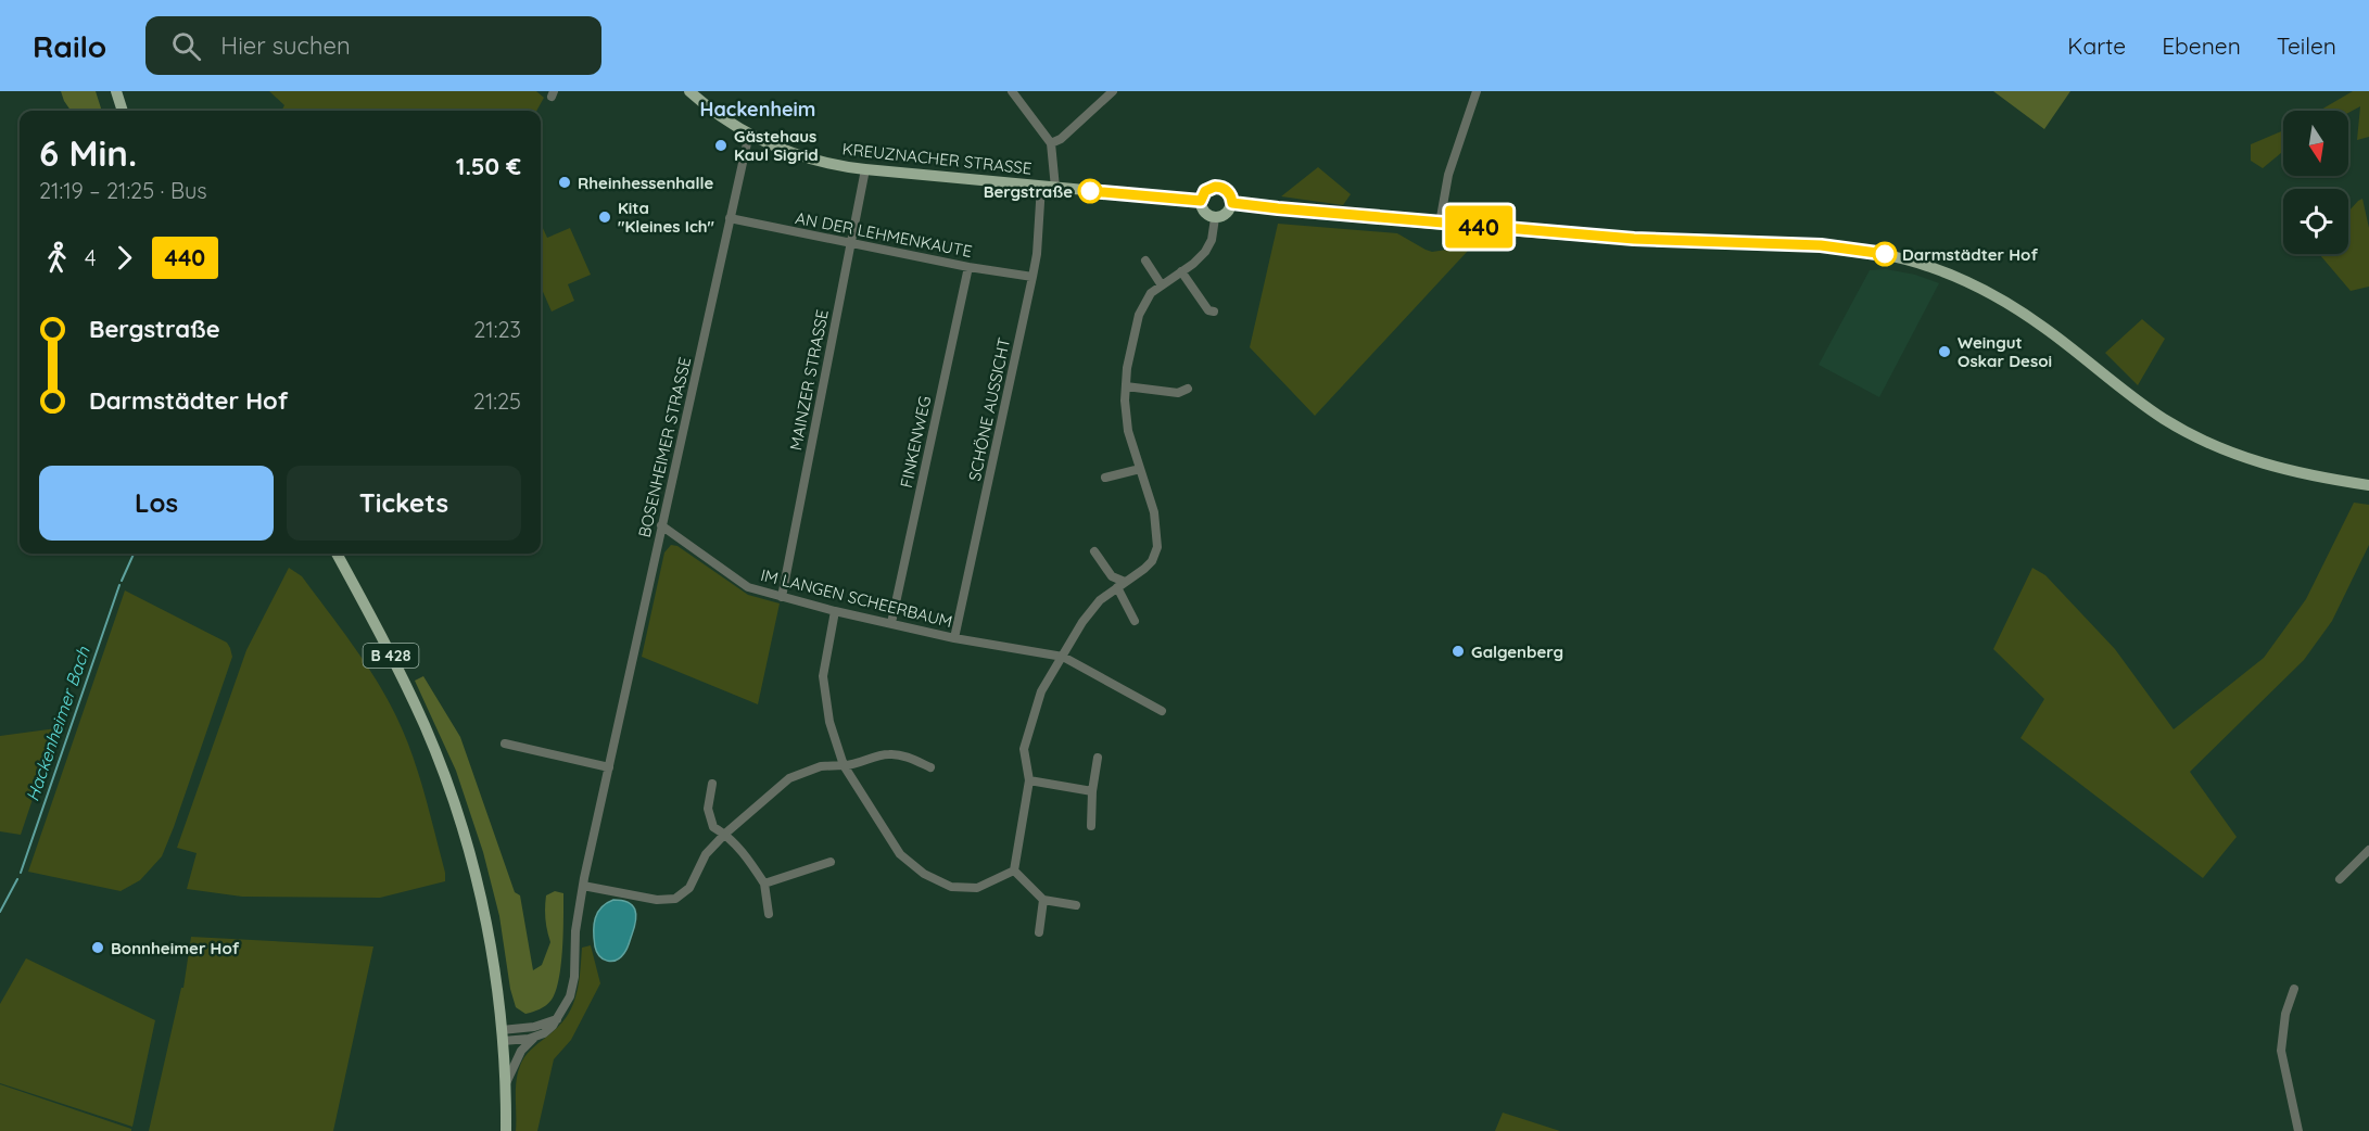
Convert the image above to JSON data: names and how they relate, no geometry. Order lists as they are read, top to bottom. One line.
{"streets":{"main road":["KREUZNACHER STRASSE","B 428"],"street":["AN DER LEHMENKAUTE","MAINZER STRASSE","SCHÖNE AUSSICHT","FINKENWEG","BOSENHEIMER STRASSE","IM LANGEN SCHEERBAUM"]},"crossings":[["KREUZNACHER STRASSE","MAINZER STRASSE"],["KREUZNACHER STRASSE","SCHÖNE AUSSICHT"],["KREUZNACHER STRASSE","BOSENHEIMER STRASSE"],["AN DER LEHMENKAUTE","MAINZER STRASSE"],["AN DER LEHMENKAUTE","SCHÖNE AUSSICHT"],["AN DER LEHMENKAUTE","FINKENWEG"],["AN DER LEHMENKAUTE","BOSENHEIMER STRASSE"],["MAINZER STRASSE","IM LANGEN SCHEERBAUM"],["SCHÖNE AUSSICHT","IM LANGEN SCHEERBAUM"],["FINKENWEG","IM LANGEN SCHEERBAUM"],["BOSENHEIMER STRASSE","IM LANGEN SCHEERBAUM"]],"districts":["Hackenheim"],"water":["Hackenheimer Bach"],"places":["Gästehaus Kaul Sigrid","Rheinhessenhalle","Bergstraße","Kita \"Kleines Ich\"","Darmstädter Hof","Weingut Oskar Desoi","Galgenberg","Bonnheimer Hof"],"lines":["bus line 440"],"north":"bottom","page":{"header":"Railo","search":"Hier suchen","nav":["Karte","Ebenen","Teilen"],"on_map":"440","heading":["6 Min.","21:19 – 21:25 · Bus","1.50 €"],"legs":["4","440"],"list":[{"name":"Bergstraße","value":"21:23"},{"name":"Darmstädter Hof","value":"21:25"}],"buttons":["Los","Tickets"]}}
